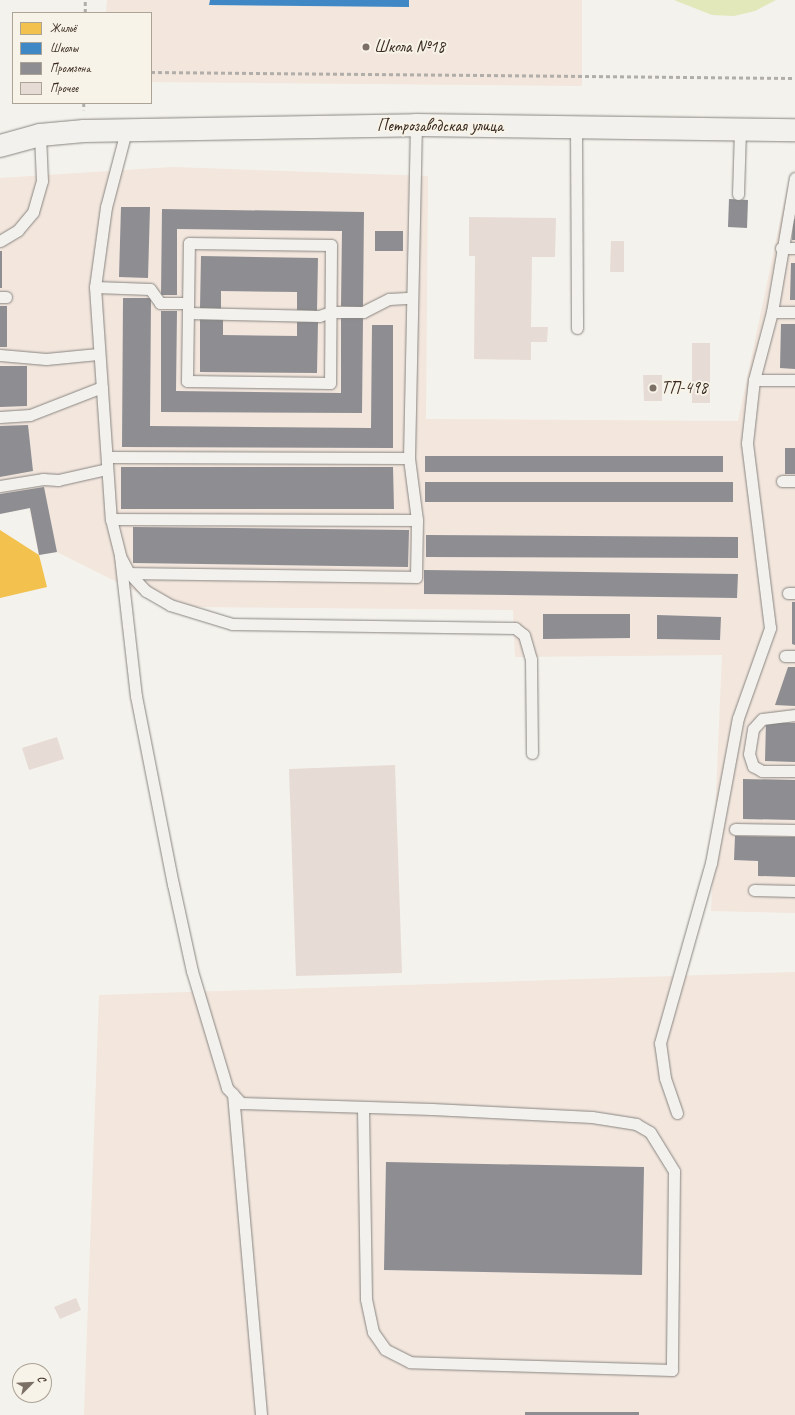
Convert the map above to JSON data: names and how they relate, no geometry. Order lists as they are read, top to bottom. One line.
{"streets":{"street":["Петрозаводская улица"]},"places":["Школа №18","ТП-498"],"legend":["Жильё","Школы","Промзона","Прочее"],"north":"top right"}
